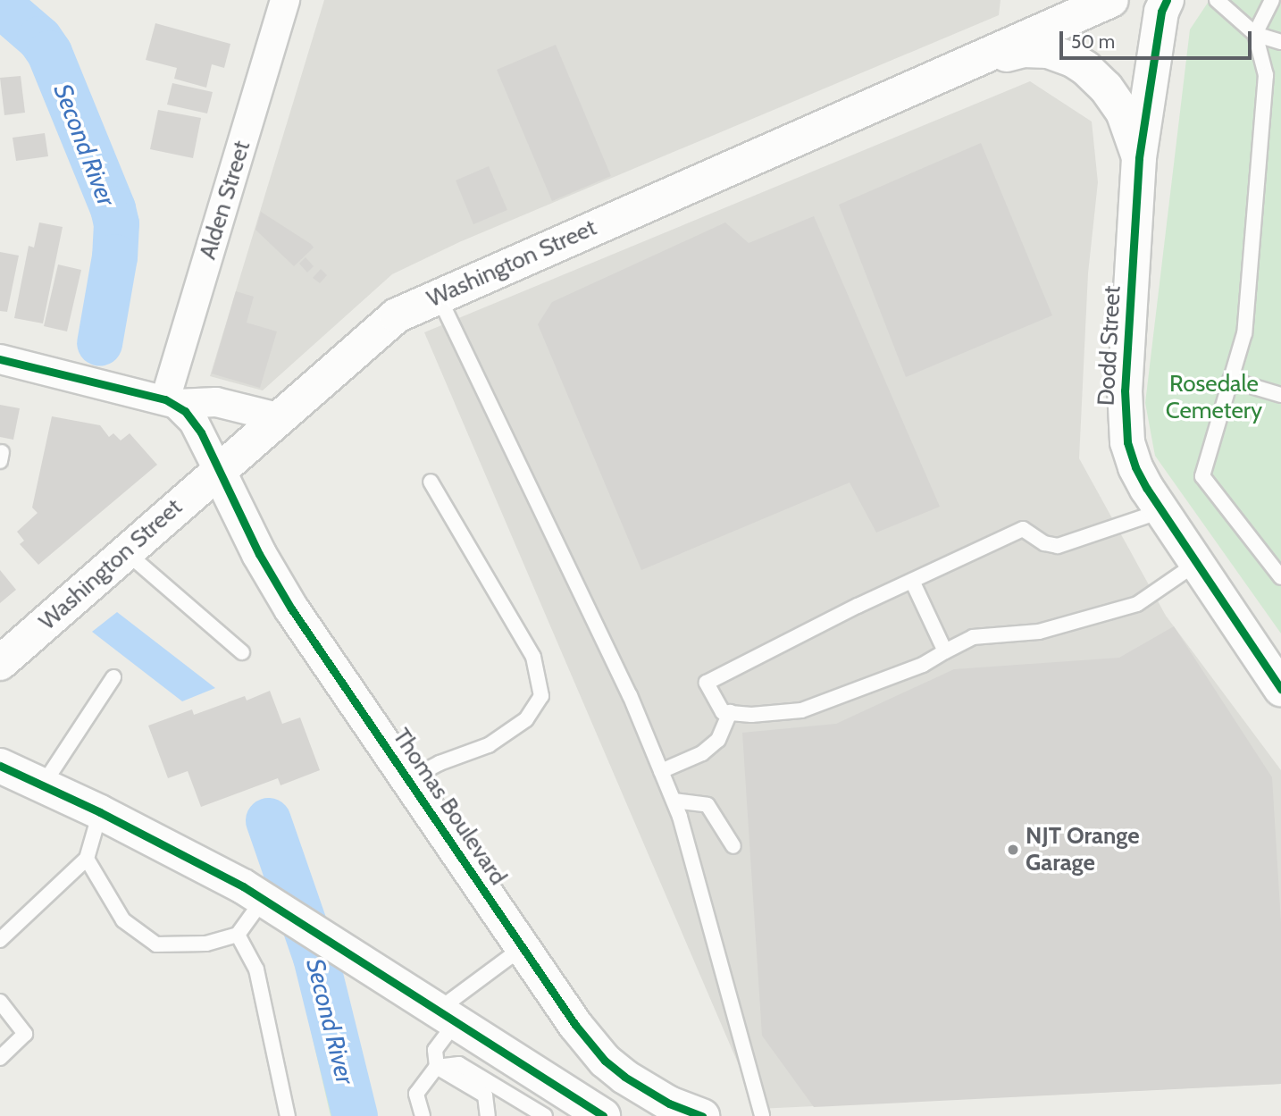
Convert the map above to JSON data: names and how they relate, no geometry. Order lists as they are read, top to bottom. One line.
{"streets":{"street":["Alden Street","Washington Street","Dodd Street","Thomas Boulevard"]},"crossings":[["Washington Street","Thomas Boulevard"]],"water":["Second River"],"parks":["Rosedale Cemetery"],"places":["NJT Orange Garage"],"scale_bar":"50 m"}
